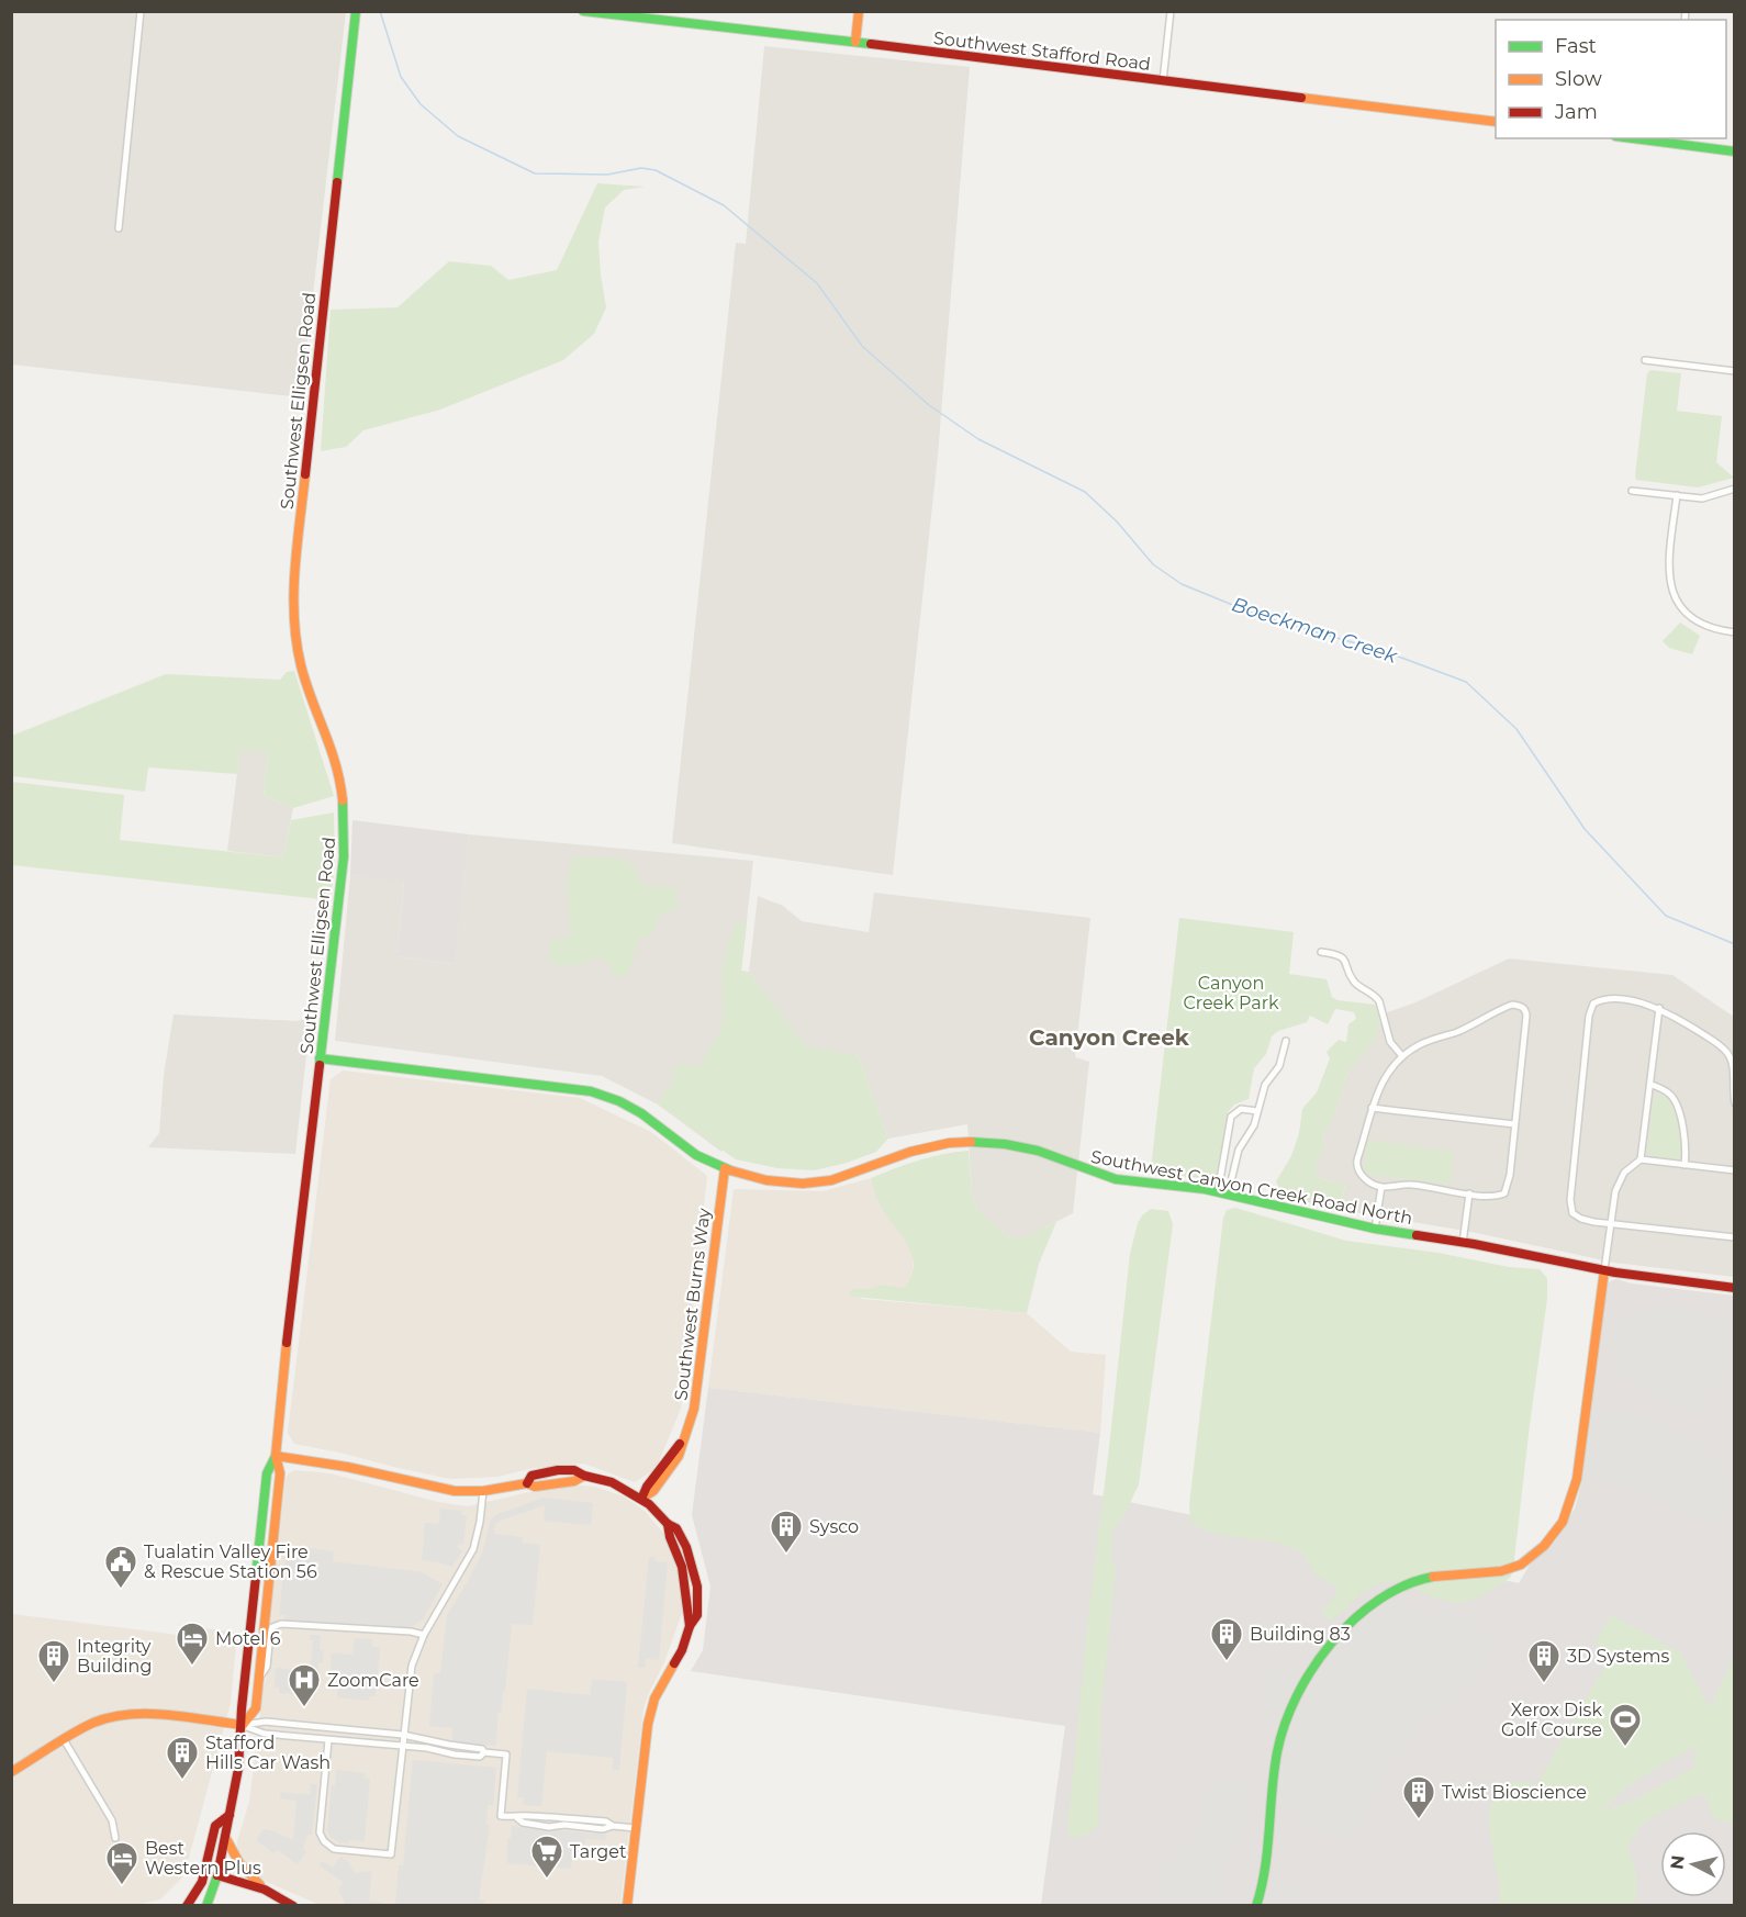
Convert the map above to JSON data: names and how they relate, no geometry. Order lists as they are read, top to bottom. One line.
{"streets":{"main road":["Southwest Stafford Road","Southwest Elligsen Road","Southwest Canyon Creek Road North","Southwest Burns Way"]},"crossings":[["Southwest Elligsen Road","Southwest Canyon Creek Road North"],["Southwest Canyon Creek Road North","Southwest Burns Way"]],"districts":["Canyon Creek"],"water":["Boeckman Creek"],"parks":["Canyon Creek Park"],"places":{"building":["Sysco","Building 83","Integrity Building","3D Systems","Stafford Hills Car Wash","Twist Bioscience"],"public building":["Tualatin Valley Fire & Rescue Station 56"],"hotel":["Motel 6","Best Western Plus"],"hospital":["ZoomCare"],"sports":["Xerox Disk Golf Course"],"supermarket":["Target"]},"legend":["Fast","Slow","Jam"],"north":"left"}
